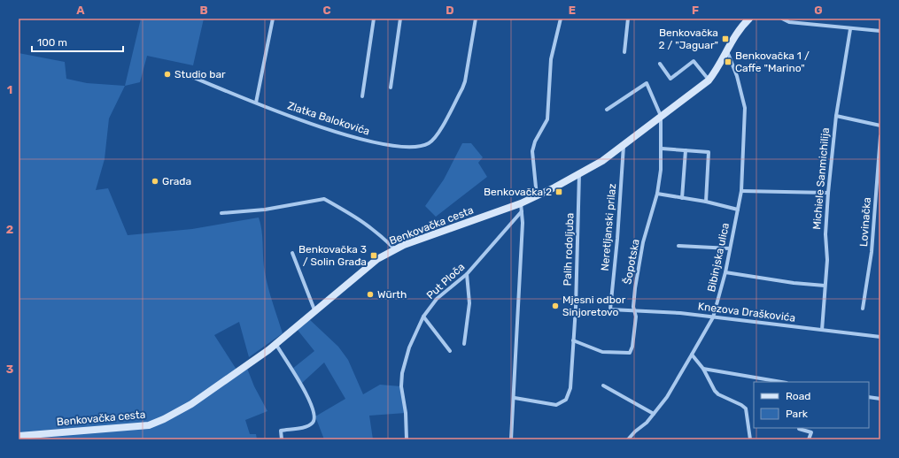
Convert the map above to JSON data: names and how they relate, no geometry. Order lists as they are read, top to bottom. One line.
{"streets":{"main road":["Benkovačka cesta"],"street":["Zlatka Balokovića","Michiele Sanmichilija","Lovinačka","Neretljanski prilaz","Palih rodoljuba","Bibinjska ulica","Šopotska","Put Ploča","Knezova Draškovića"]},"crossings":[["Michiele Sanmichilija","Knezova Draškovića"],["Benkovačka cesta","Neretljanski prilaz"],["Benkovačka cesta","Palih rodoljuba"],["Benkovačka cesta","Bibinjska ulica"],["Benkovačka cesta","Šopotska"],["Neretljanski prilaz","Knezova Draškovića"],["Palih rodoljuba","Šopotska"],["Bibinjska ulica","Knezova Draškovića"],["Šopotska","Knezova Draškovića"]],"places":{"transit":["Benkovačka 2 / \"Jaguar\"","Benkovačka 1 / Caffe \"Marino\"","Benkovačka 2","Benkovačka 3 / Solin Građa"],"other":["Studio bar","Građa","Würth","Mjesni odbor Sinjoretovo"]},"legend":["Road","Park"],"scale_bar":"100 m","grid":{"columns":["A","B","C","D","E","F","G"],"rows":["1","2","3"]}}
